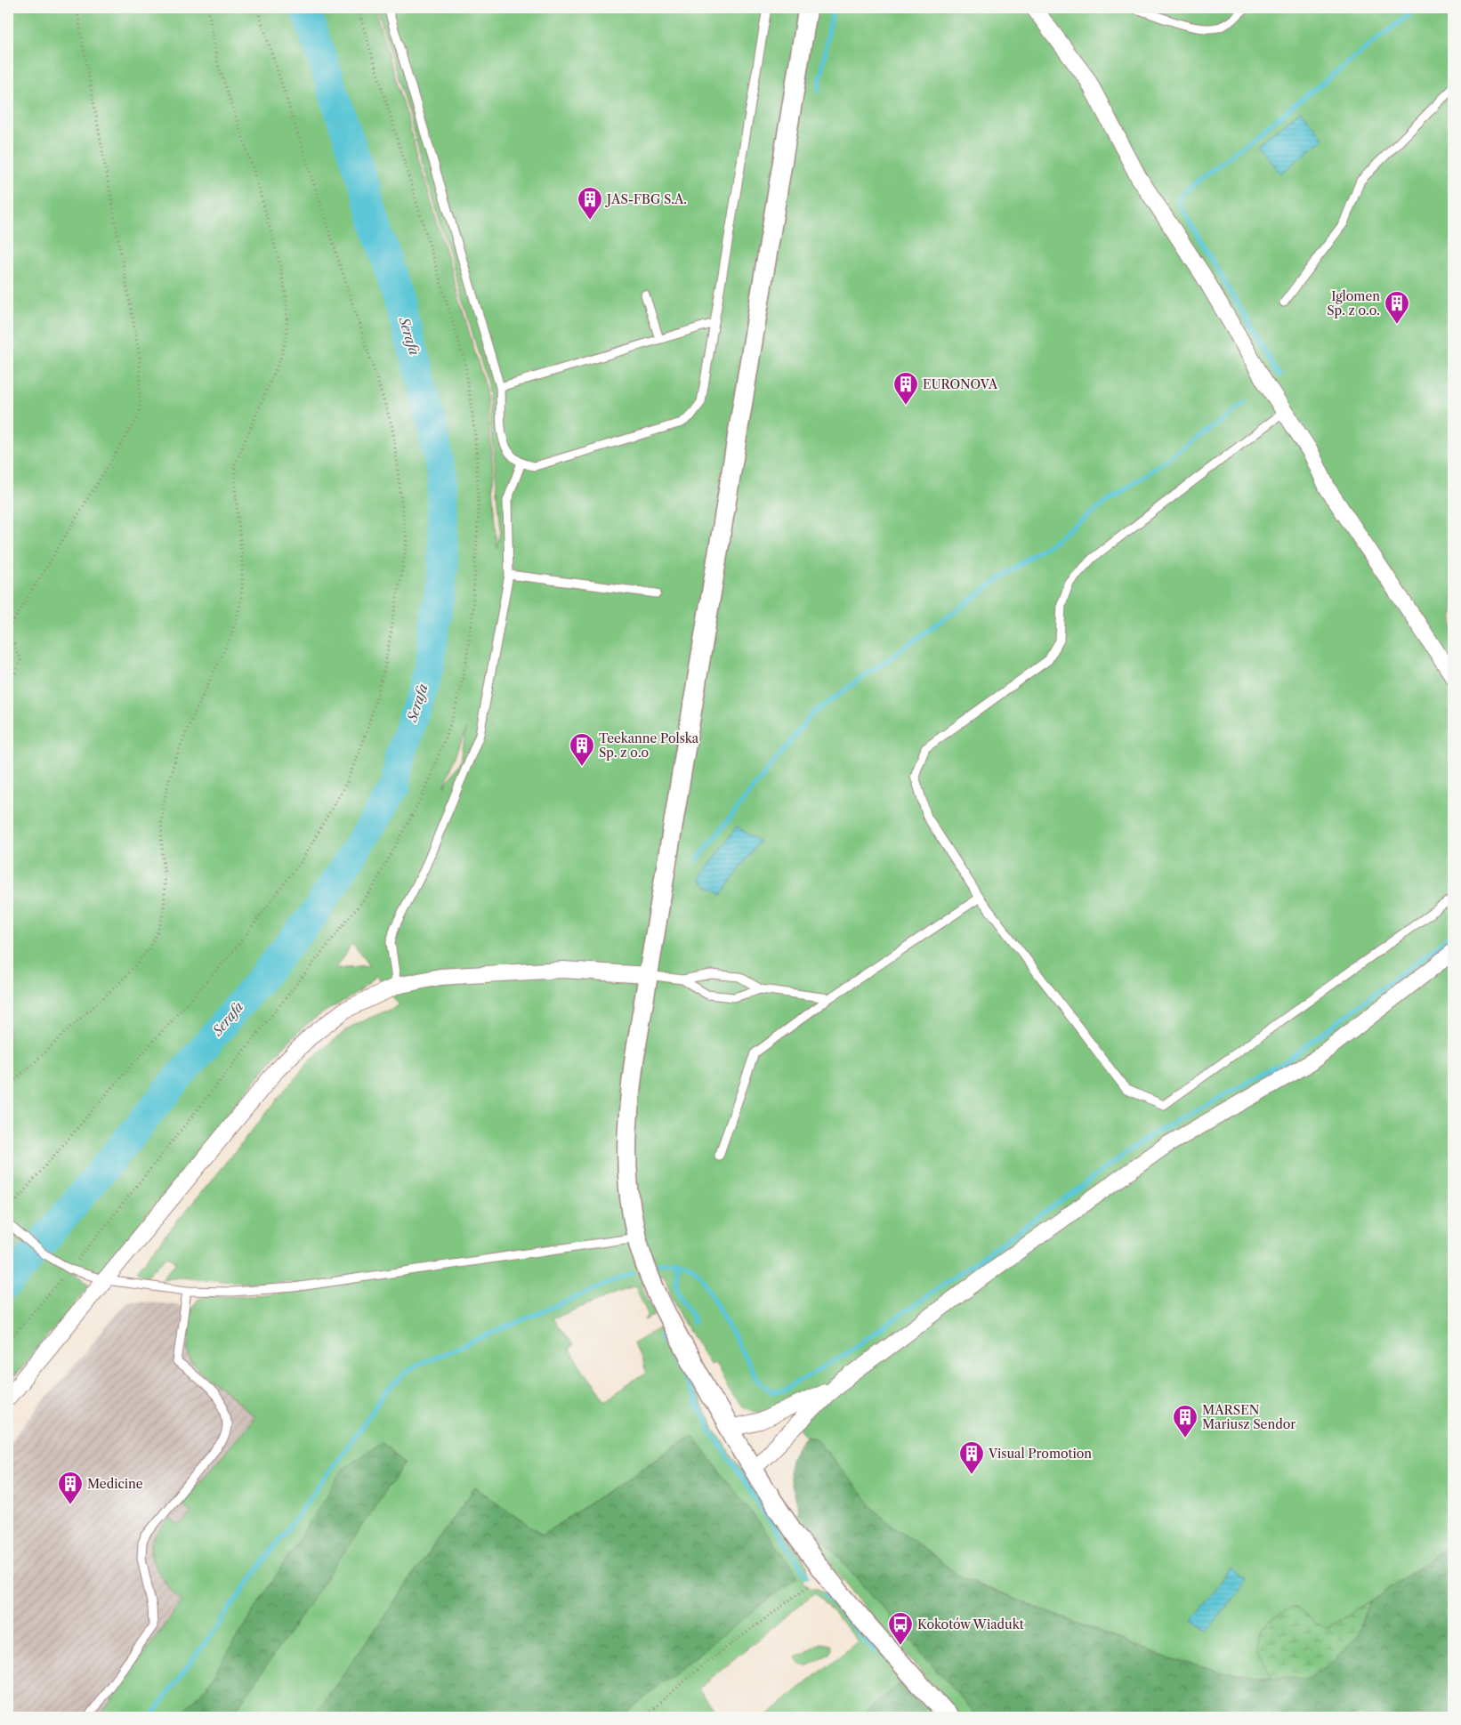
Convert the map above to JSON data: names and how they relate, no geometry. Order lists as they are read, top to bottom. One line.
{"water":["Serafa"],"places":{"building":["JAS-FBG S.A.","Iglomen Sp. z o.o.","EURONOVA","Teekanne Polska Sp. z o.o","MARSEN Mariusz Sendor","Visual Promotion","Medicine"],"bus stop":["Kokotów Wiadukt"]}}
